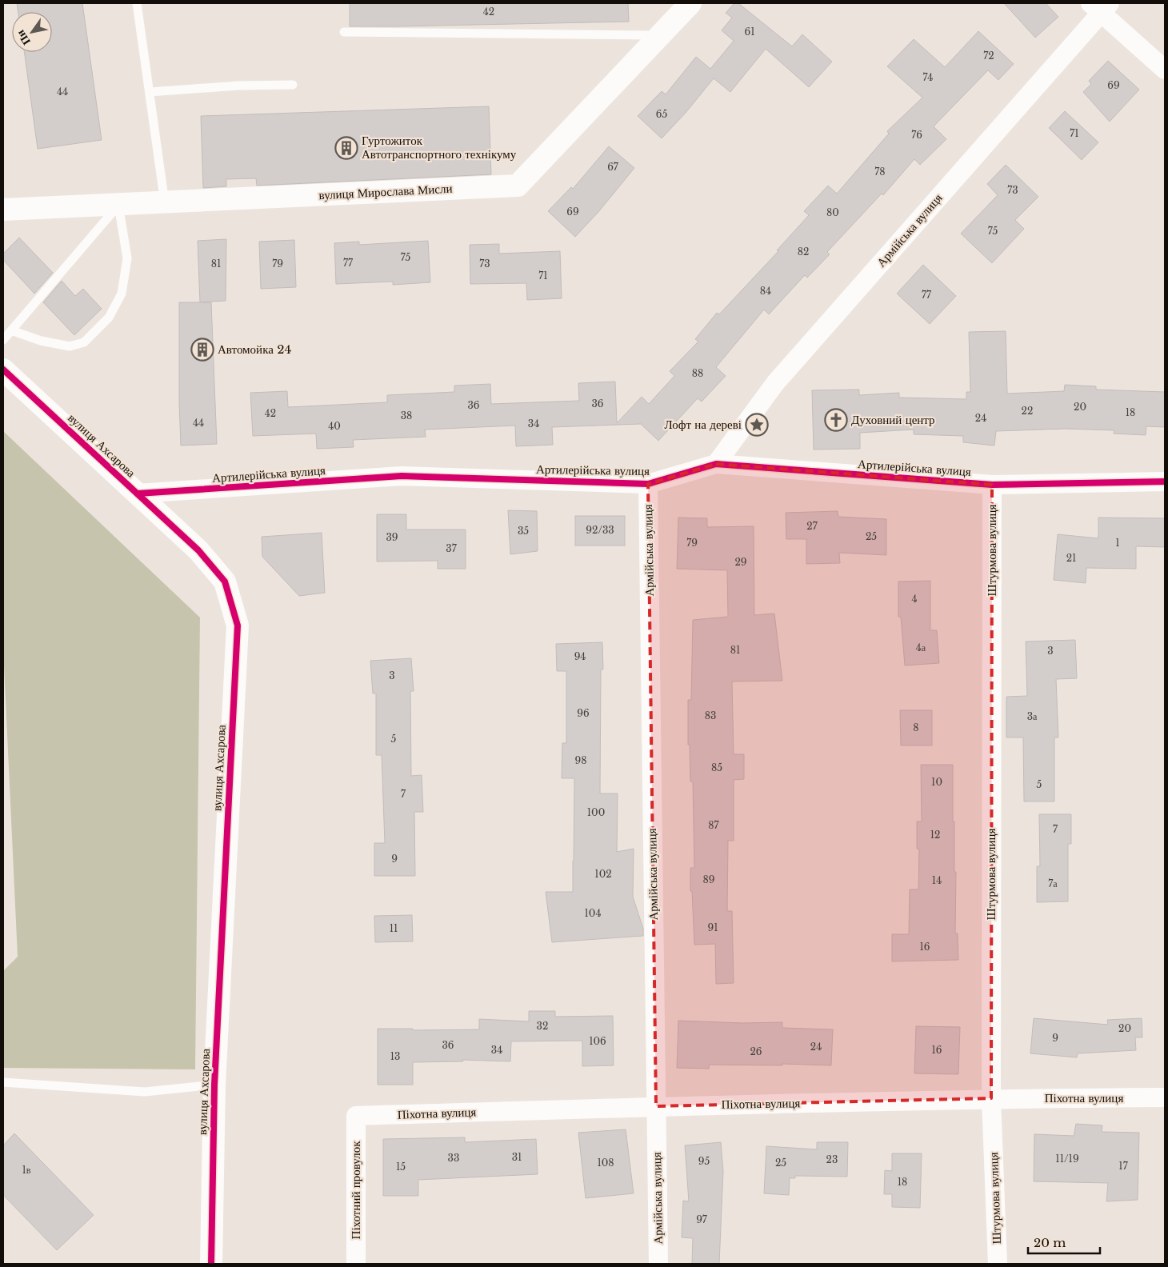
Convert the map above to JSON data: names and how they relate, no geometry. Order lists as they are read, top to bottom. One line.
{"streets":{"street":["вулиця Мирослава Мисли","Армійська вулиця","вулиця Ахсарова","Артилерійська вулиця","Штурмова вулиця","Піхотна вулиця","Піхотний провулок"]},"crossings":[["Армійська вулиця","Артилерійська вулиця"],["Армійська вулиця","Піхотна вулиця"],["вулиця Ахсарова","Артилерійська вулиця"],["Артилерійська вулиця","Штурмова вулиця"],["Штурмова вулиця","Піхотна вулиця"],["Піхотна вулиця","Піхотний провулок"]],"places":{"building":["Гуртожиток Автотранспортного технікуму","Автомойка 24"],"church":["Духовний центр"],"place":["Лофт на дереві"]},"house_numbers":["42","61","72","74","69","44","65","71","76","67","78","73","69","80","75","82","75","77","81","79","73","71","84","77","88","36","36","20","22","18","42","38","24","44","34","40","27","92/33","35","25","39","79","1","37","21","29","4","4а","81","3","94","3","96","83","3а","8","5","98","85","10","5","7","100","87","7","12","9","102","89","14","7а","104","91","11","16","32","20","9","106","36","24","34","16","26","13","31","33","11/19","23","95","108","25","17","15","1в","18","97"],"scale_bar":"20 m","north":"bottom left"}
